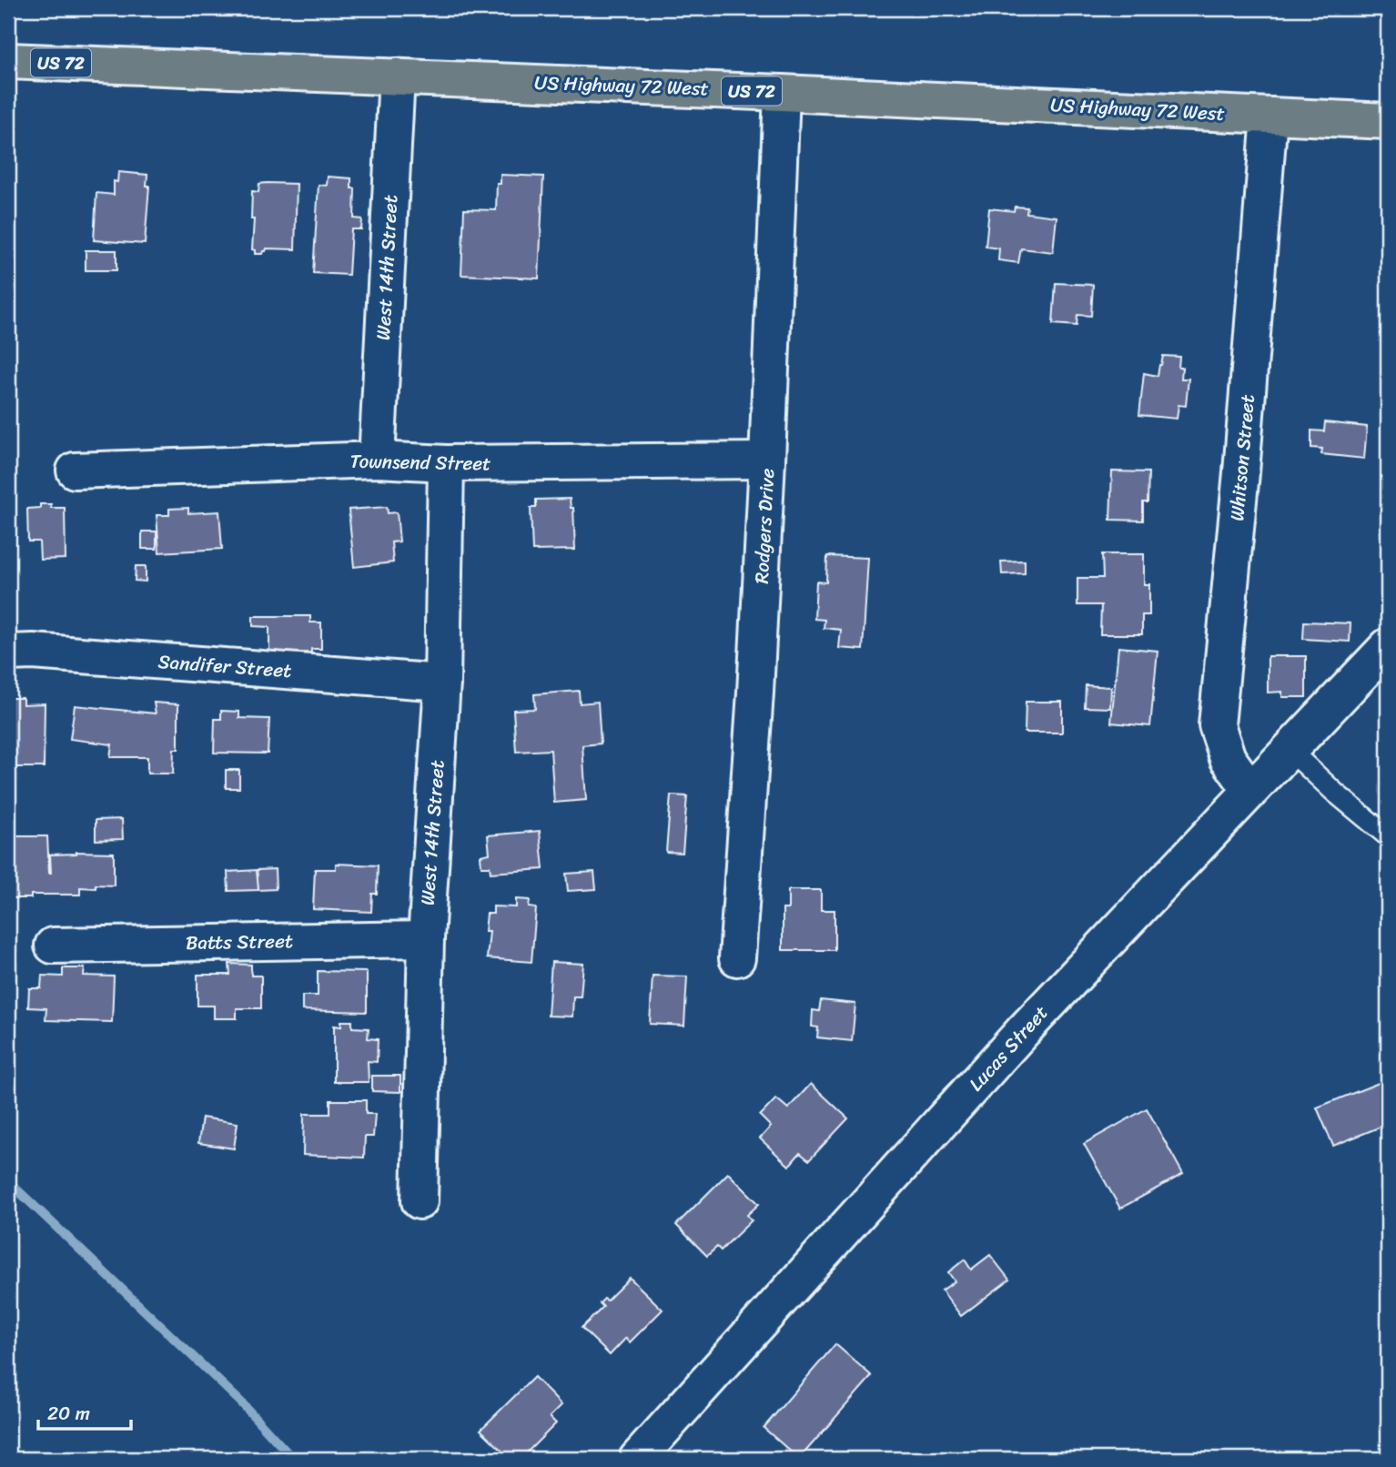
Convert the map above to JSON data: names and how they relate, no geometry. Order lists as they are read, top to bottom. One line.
{"streets":{"highway":["US 72","US Highway 72 West"],"street":["West 14th Street","Whitson Street","Townsend Street","Rodgers Drive","Sandifer Street","Batts Street","Lucas Street"]},"crossings":[["US Highway 72 West","West 14th Street"],["US Highway 72 West","Whitson Street"],["US Highway 72 West","Rodgers Drive"],["West 14th Street","Townsend Street"],["West 14th Street","Sandifer Street"],["West 14th Street","Batts Street"],["Whitson Street","Lucas Street"],["Townsend Street","Rodgers Drive"]],"scale_bar":"20 m"}
